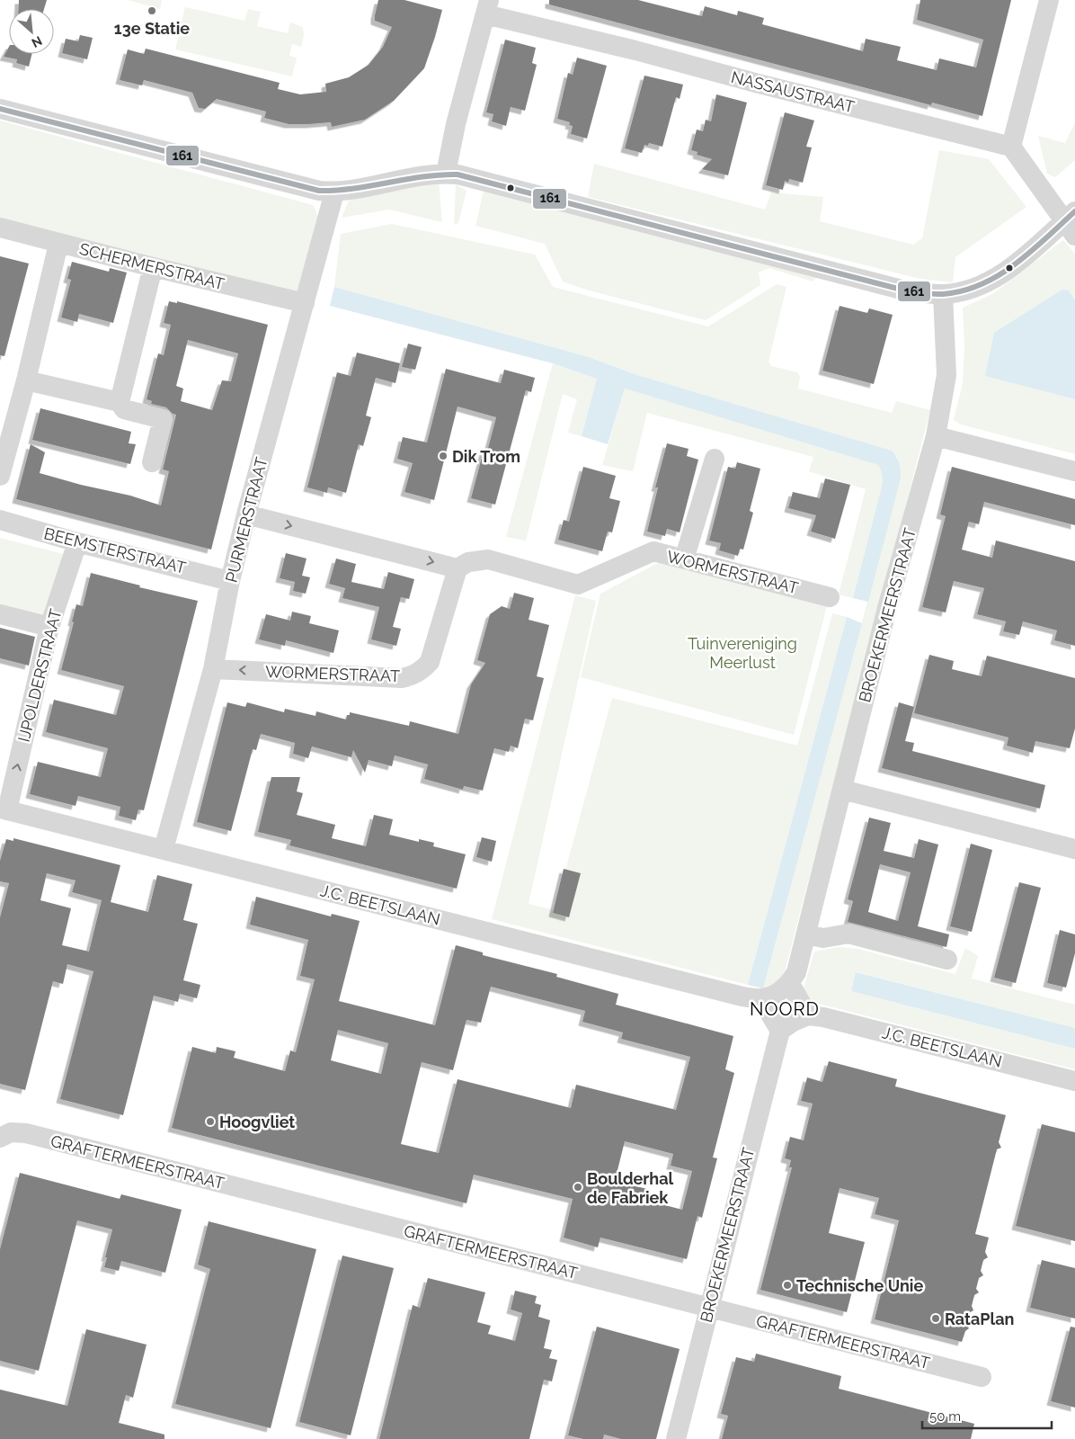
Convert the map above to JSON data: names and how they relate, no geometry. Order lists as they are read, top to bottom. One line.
{"streets":{"street":["NASSAUSTRAAT","SCHERMERSTRAAT","PURMERSTRAAT","BEEMSTERSTRAAT","WORMERSTRAAT","BROEKERMEERSTRAAT","IJPOLDERSTRAAT","J.C. BEETSLAAN","GRAFTERMEERSTRAAT"]},"crossings":[["SCHERMERSTRAAT","PURMERSTRAAT"],["PURMERSTRAAT","BEEMSTERSTRAAT"],["PURMERSTRAAT","WORMERSTRAAT"],["PURMERSTRAAT","J.C. BEETSLAAN"],["BEEMSTERSTRAAT","IJPOLDERSTRAAT"],["BROEKERMEERSTRAAT","GRAFTERMEERSTRAAT"],["IJPOLDERSTRAAT","J.C. BEETSLAAN"]],"one_way":["WORMERSTRAAT","IJPOLDERSTRAAT"],"districts":["NOORD"],"parks":["Tuinvereniging Meerlust"],"places":["13e Statie","Dik Trom","Hoogvliet","Boulderhal de Fabriek","Technische Unie","RataPlan"],"lines":["transit line 161"],"scale_bar":"50 m","north":"bottom right"}
